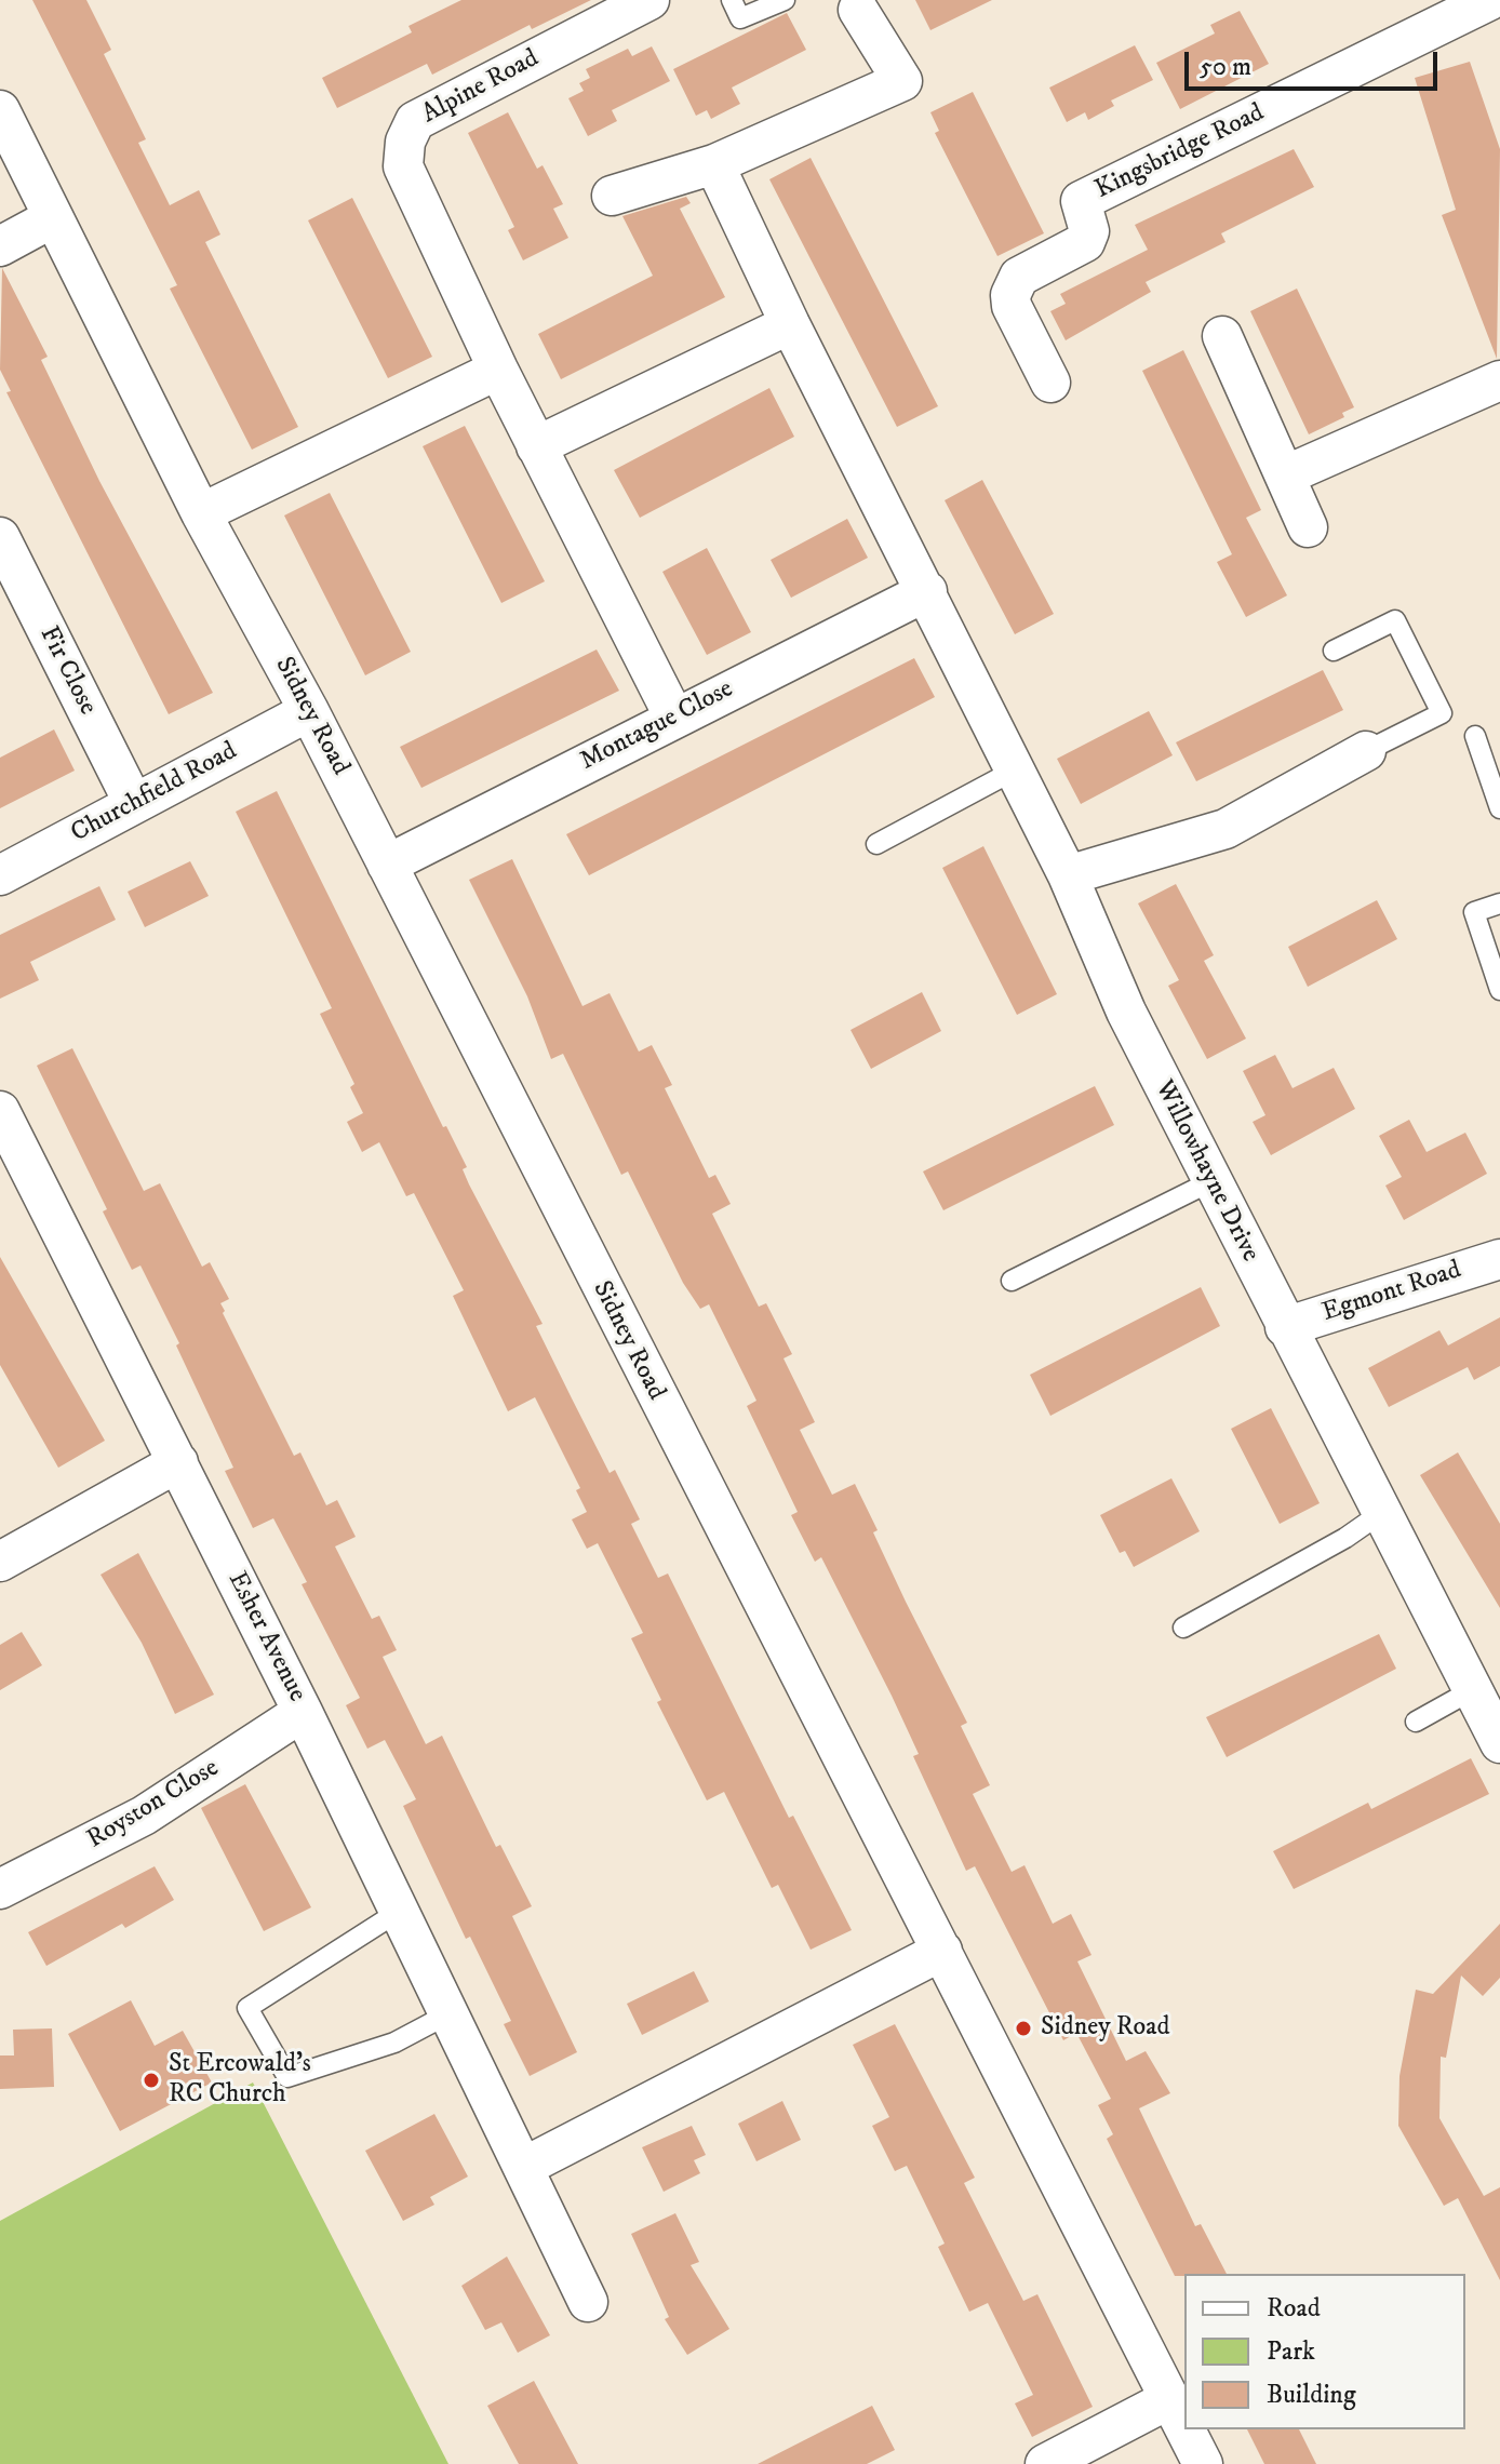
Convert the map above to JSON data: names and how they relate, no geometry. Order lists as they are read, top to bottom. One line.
{"streets":{"street":["Alpine Road","Kingsbridge Road","Fir Close","Sidney Road","Montague Close","Churchfield Road","Willowhayne Drive","Egmont Road","Esher Avenue","Royston Close"]},"crossings":[["Alpine Road","Montague Close"],["Fir Close","Churchfield Road"],["Sidney Road","Montague Close"],["Sidney Road","Churchfield Road"],["Montague Close","Willowhayne Drive"],["Willowhayne Drive","Egmont Road"],["Esher Avenue","Royston Close"]],"places":["Sidney Road","St Ercowald's RC Church"],"legend":["Road","Park","Building"],"scale_bar":"50 m"}
